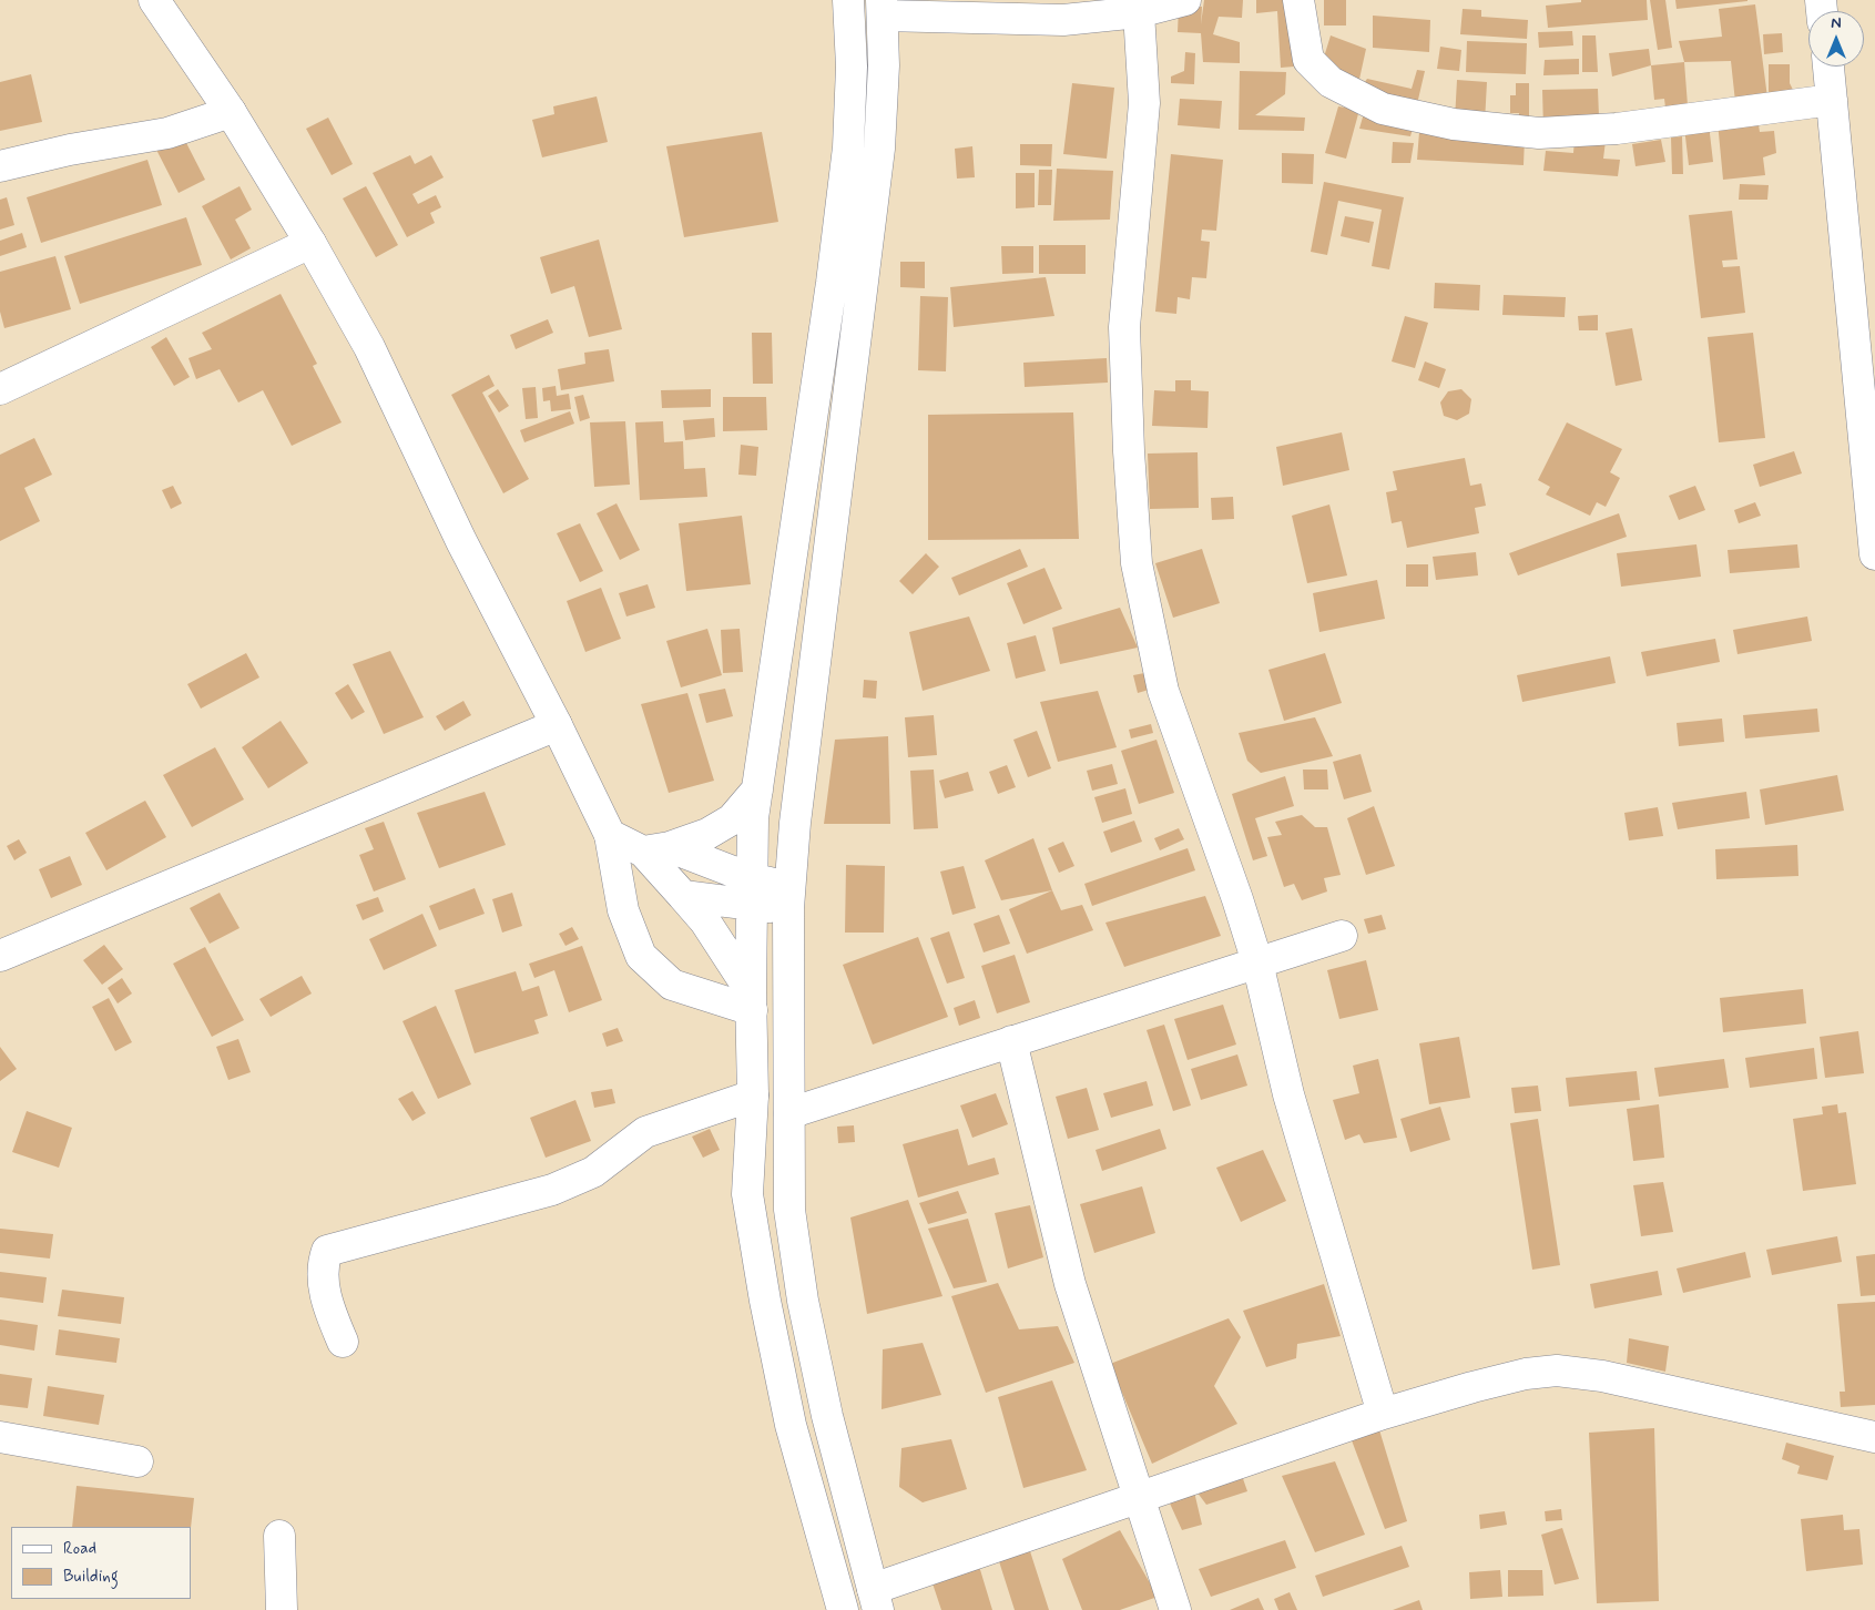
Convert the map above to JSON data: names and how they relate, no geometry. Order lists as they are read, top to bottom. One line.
{"legend":["Road","Building"],"north":"top"}
